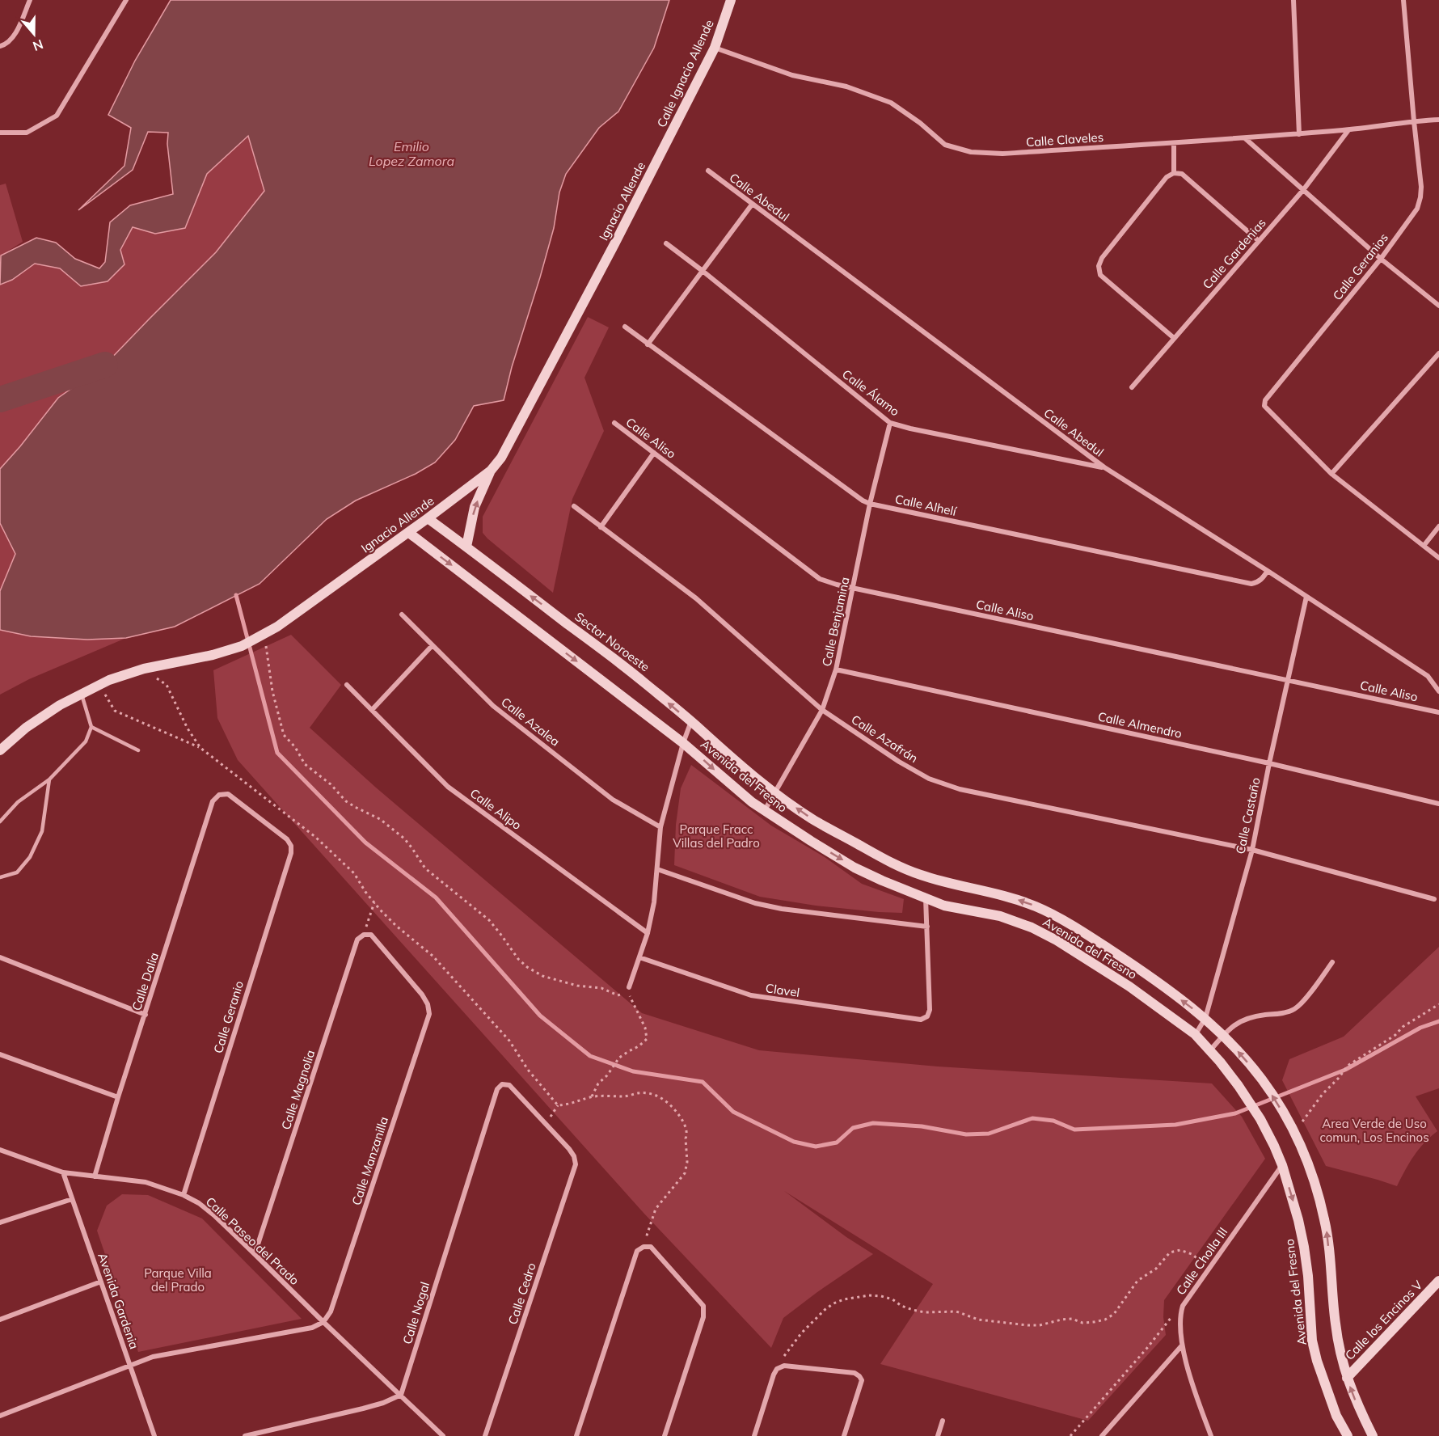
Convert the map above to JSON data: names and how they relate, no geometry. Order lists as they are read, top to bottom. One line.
{"streets":{"street":["Calle Ignacio Allende","Calle Claveles","Calle Abedul","Ignacio Allende","Calle Gardenias","Calle Geranios","Calle Álamo","Calle Aliso","Calle Alhelí","Calle Benjamina","Sector Noroeste","Calle Azalea","Calle Almendro","Calle Azafrán","Avenida del Fresno","Calle Alipo","Calle Castaño","Calle Dalia","Clavel","Calle Geranio","Calle Magnolia","Calle Manzanilla","Calle Paseo del Prado","Calle Cholla III","Calle Cedro","Avenida Gardenia","Calle Nogal","Calle los Encinos V"]},"crossings":[["Calle Ignacio Allende","Calle Claveles"],["Calle Ignacio Allende","Ignacio Allende"],["Calle Claveles","Calle Gardenias"],["Calle Claveles","Calle Geranios"],["Calle Abedul","Calle Álamo"],["Calle Abedul","Calle Alhelí"],["Calle Abedul","Calle Castaño"],["Ignacio Allende","Sector Noroeste"],["Ignacio Allende","Avenida del Fresno"],["Calle Álamo","Calle Benjamina"],["Calle Aliso","Calle Benjamina"],["Calle Aliso","Calle Castaño"],["Calle Alhelí","Calle Benjamina"],["Calle Benjamina","Sector Noroeste"],["Calle Benjamina","Calle Almendro"],["Calle Benjamina","Calle Azafrán"],["Calle Benjamina","Avenida del Fresno"],["Sector Noroeste","Avenida del Fresno"],["Calle Almendro","Calle Castaño"],["Calle Azafrán","Calle Castaño"],["Avenida del Fresno","Calle Castaño"],["Avenida del Fresno","Calle Cholla III"],["Avenida del Fresno","Calle los Encinos V"],["Calle Dalia","Calle Geranio"],["Calle Dalia","Calle Paseo del Prado"],["Calle Geranio","Calle Paseo del Prado"],["Calle Magnolia","Calle Manzanilla"],["Calle Magnolia","Calle Paseo del Prado"],["Calle Manzanilla","Calle Paseo del Prado"],["Calle Paseo del Prado","Avenida Gardenia"],["Calle Paseo del Prado","Calle Nogal"],["Calle Cedro","Calle Nogal"]],"one_way":["Sector Noroeste"],"water":["Emilio Lopez Zamora"],"parks":["Parque Fracc Villas del Padro","Area Verde de Uso comun, Los Encinos","Parque Villa del Prado"],"north":"bottom"}
